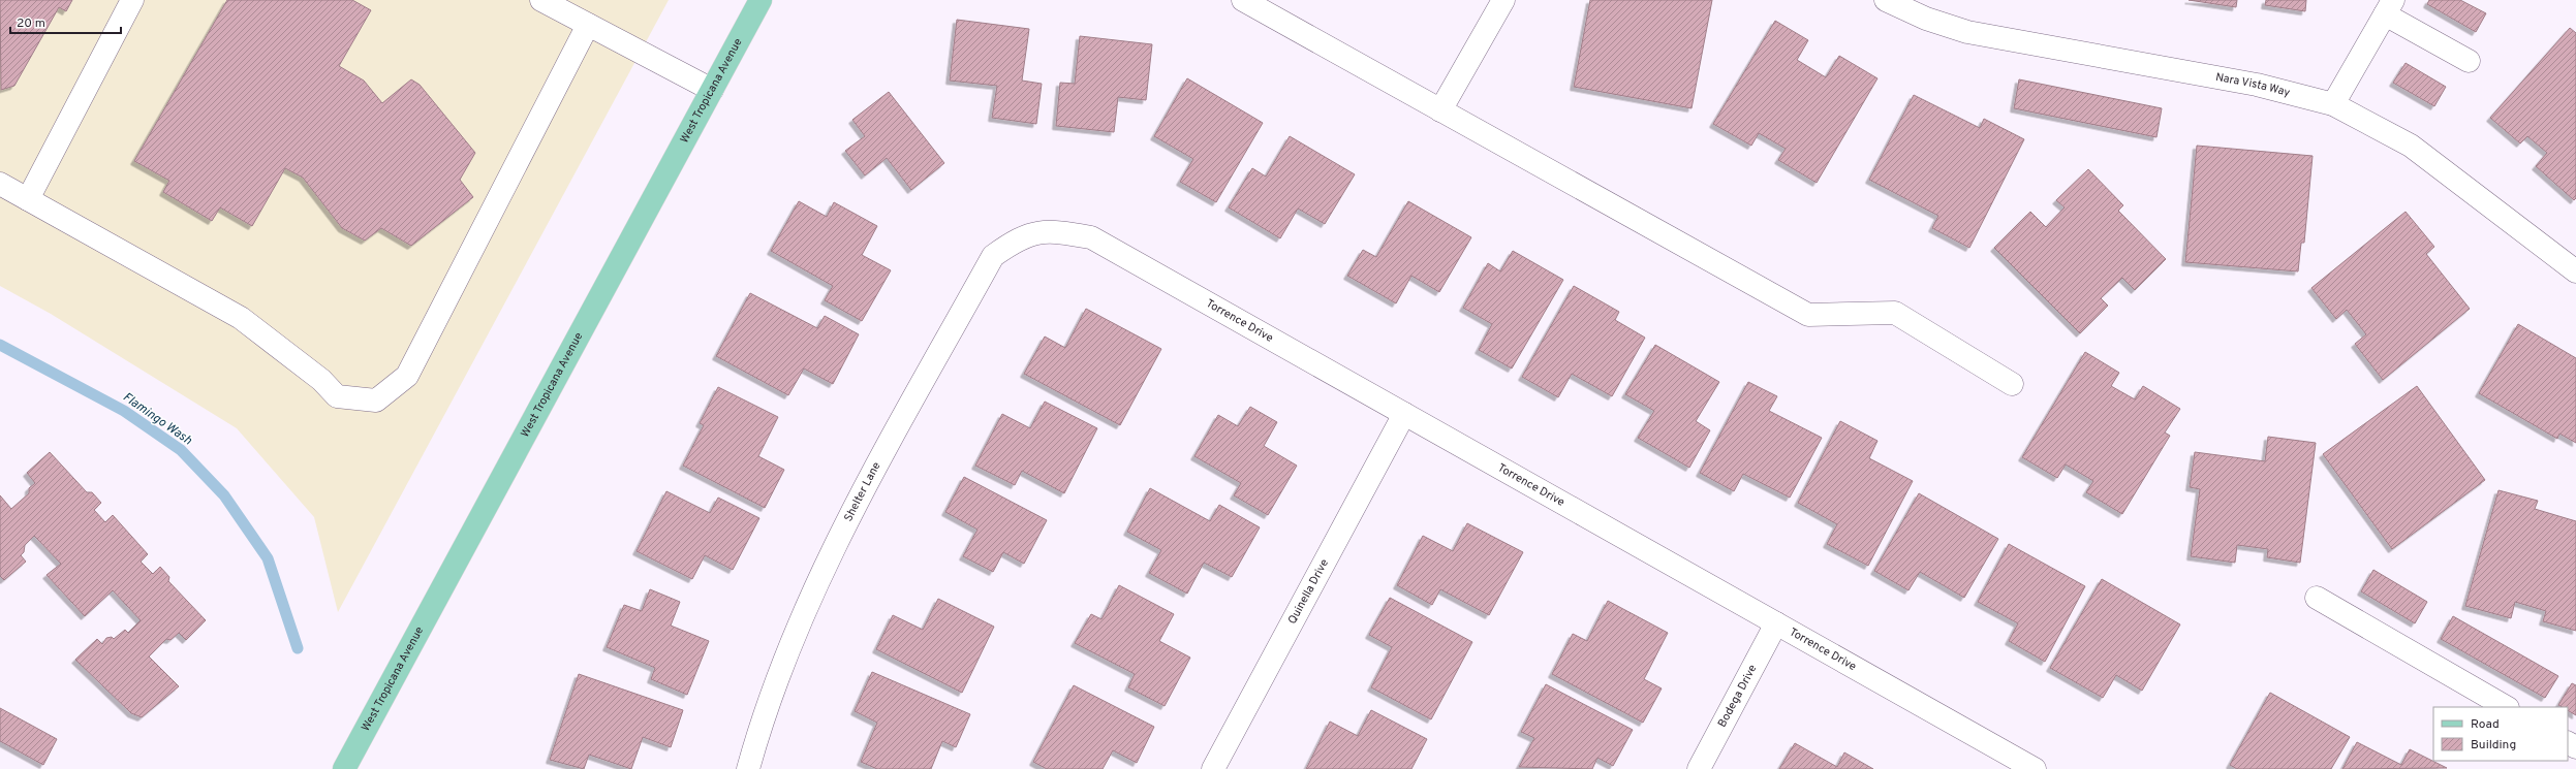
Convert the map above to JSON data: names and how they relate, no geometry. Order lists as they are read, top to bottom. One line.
{"streets":{"main road":["West Tropicana Avenue"],"street":["Nara Vista Way","Torrence Drive","Shelter Lane","Quinella Drive","Bodega Drive"]},"crossings":[["Torrence Drive","Shelter Lane"],["Torrence Drive","Quinella Drive"],["Torrence Drive","Bodega Drive"]],"water":["Flamingo Wash"],"legend":["Road","Building"],"scale_bar":"20 m"}
